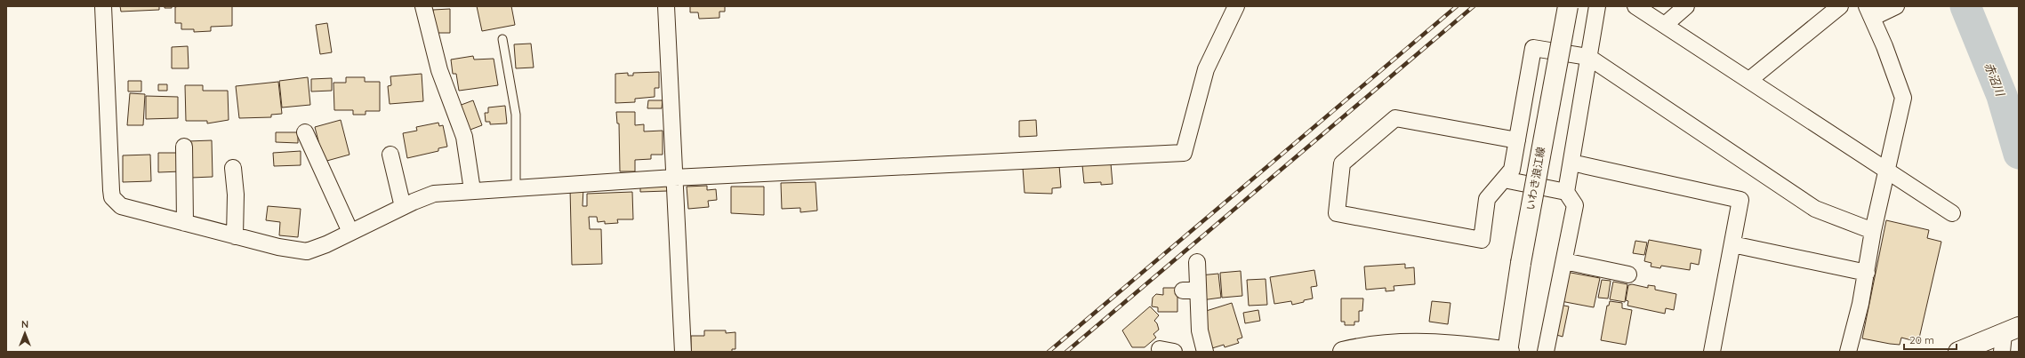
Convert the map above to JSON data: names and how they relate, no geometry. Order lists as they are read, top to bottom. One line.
{"streets":{"main road":["いわき浪江線"]},"water":["赤沼川"],"scale_bar":"20 m","north":"top"}
